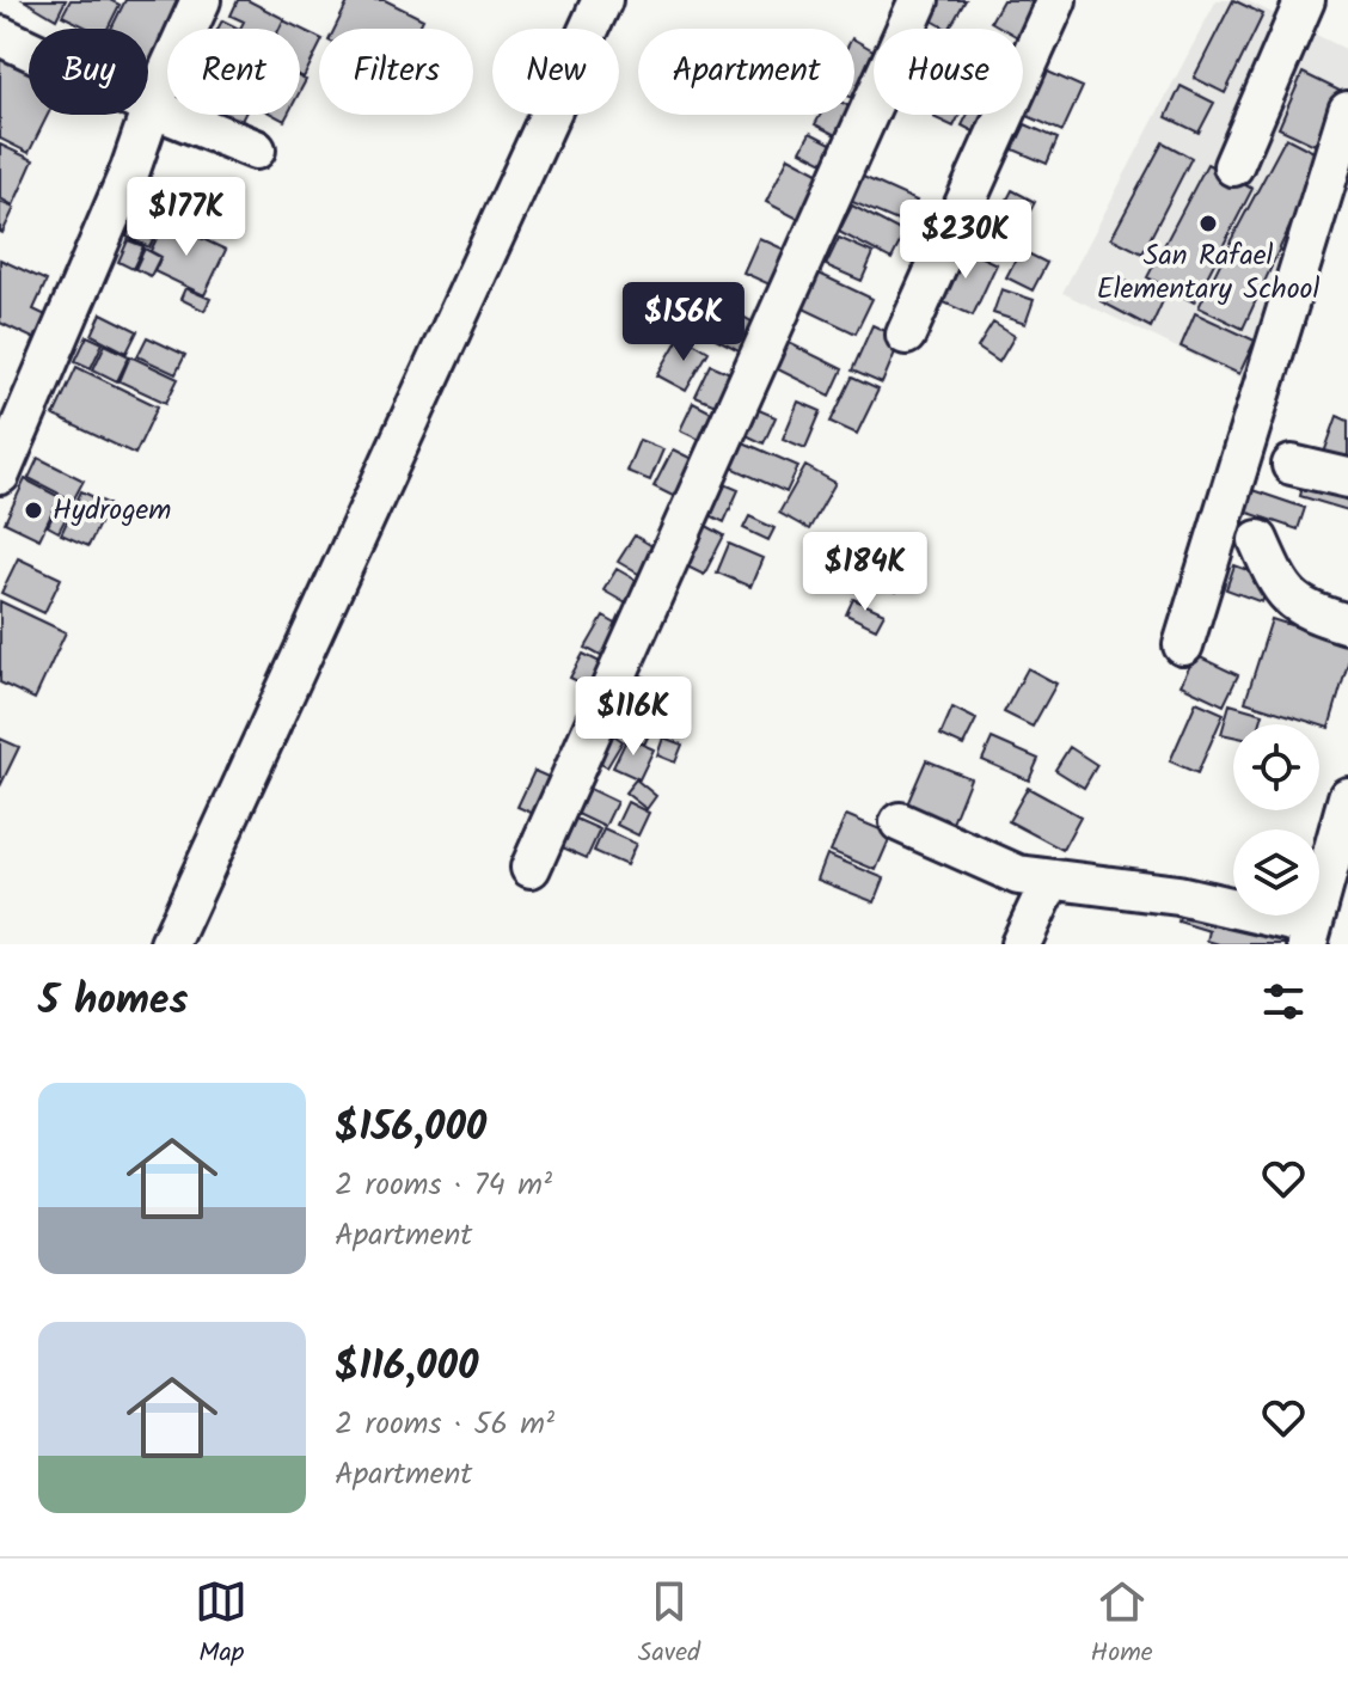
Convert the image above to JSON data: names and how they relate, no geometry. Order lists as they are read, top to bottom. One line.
{"places":["San Rafael Elementary School","Hydrogem"],"page":{"chip":["Buy","Rent","Filters","New","Apartment","House"],"price":["$177K","$230K","$156K","$184K","$116K"],"heading":"5 homes","list":[{"name":"$156,000","note":"2 rooms · 74 m² · Apartment"},{"name":"$116,000","note":"2 rooms · 56 m² · Apartment"}],"tabs":["Map","Saved","Home"]}}
